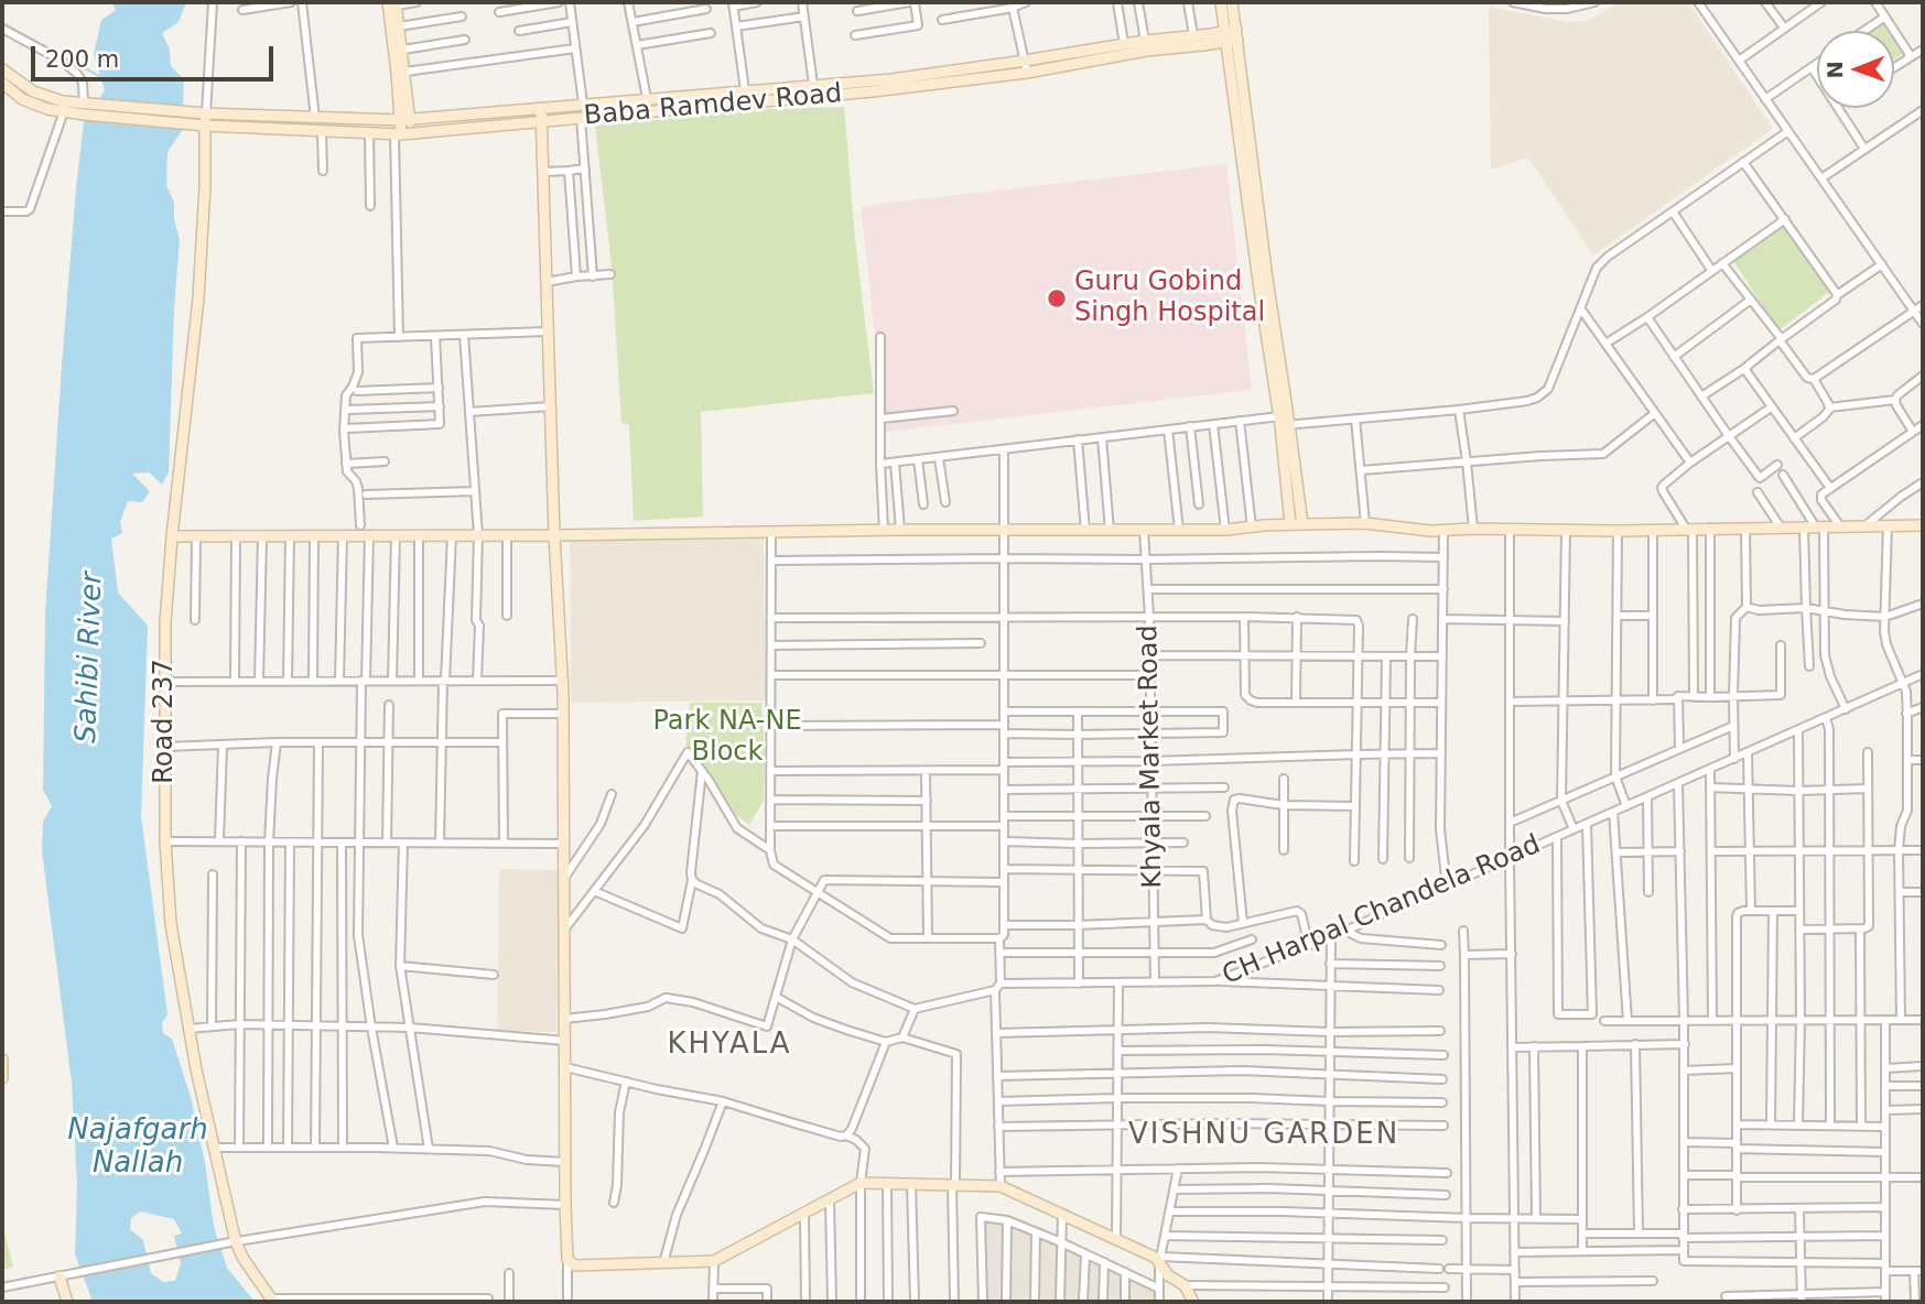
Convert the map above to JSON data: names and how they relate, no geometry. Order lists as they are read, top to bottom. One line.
{"streets":{"street":["Baba Ramdev Road","Road 237","Khyala Market Road","CH Harpal Chandela Road"]},"crossings":[["Baba Ramdev Road","Road 237"],["Khyala Market Road","CH Harpal Chandela Road"]],"districts":["KHYALA","VISHNU GARDEN"],"water":["Sahibi River","Najafgarh Nallah"],"parks":["Park NA-NE Block"],"places":["Guru Gobind Singh Hospital"],"scale_bar":"200 m","north":"left"}
